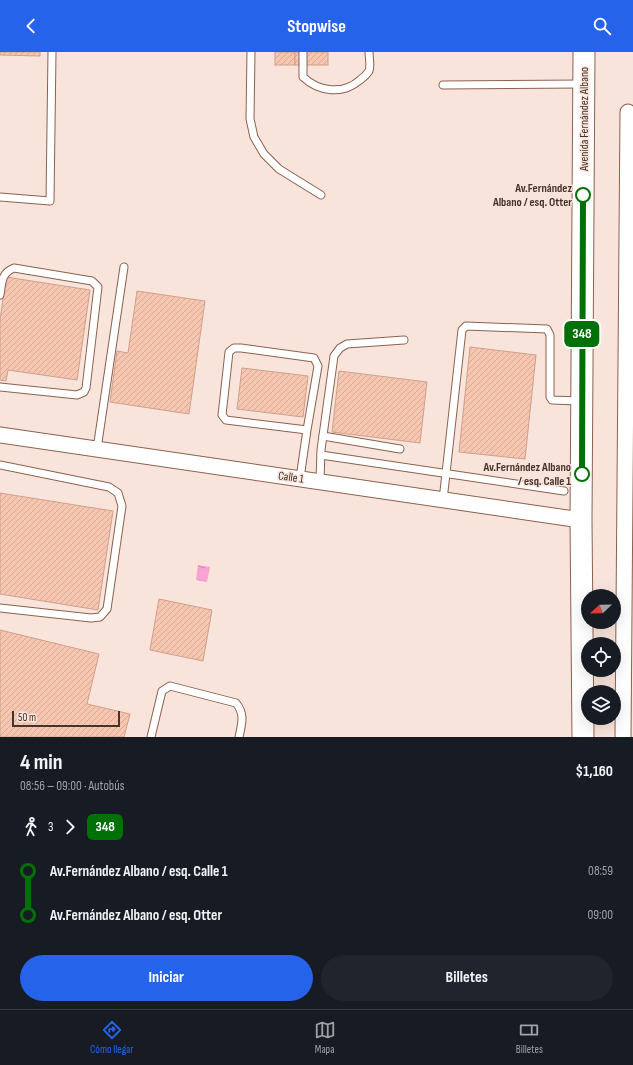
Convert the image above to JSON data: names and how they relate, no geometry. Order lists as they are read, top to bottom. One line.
{"streets":{"street":["Avenida Fernández Albano","Calle 1"]},"crossings":[["Avenida Fernández Albano","Calle 1"]],"places":["Av.Fernández Albano / esq. Otter","Av.Fernández Albano / esq. Calle 1"],"lines":["bus line 348"],"scale_bar":"50 m","north":"left","page":{"header":"Stopwise","on_map":"348","scale":"50 m","heading":["4 min","08:56 – 09:00 · Autobús","$1,160"],"legs":["3","348"],"list":[{"name":"Av.Fernández Albano / esq. Calle 1","value":"08:59"},{"name":"Av.Fernández Albano / esq. Otter","value":"09:00"}],"buttons":["Iniciar","Billetes"],"tabs":["Cómo llegar","Mapa","Billetes"]}}
